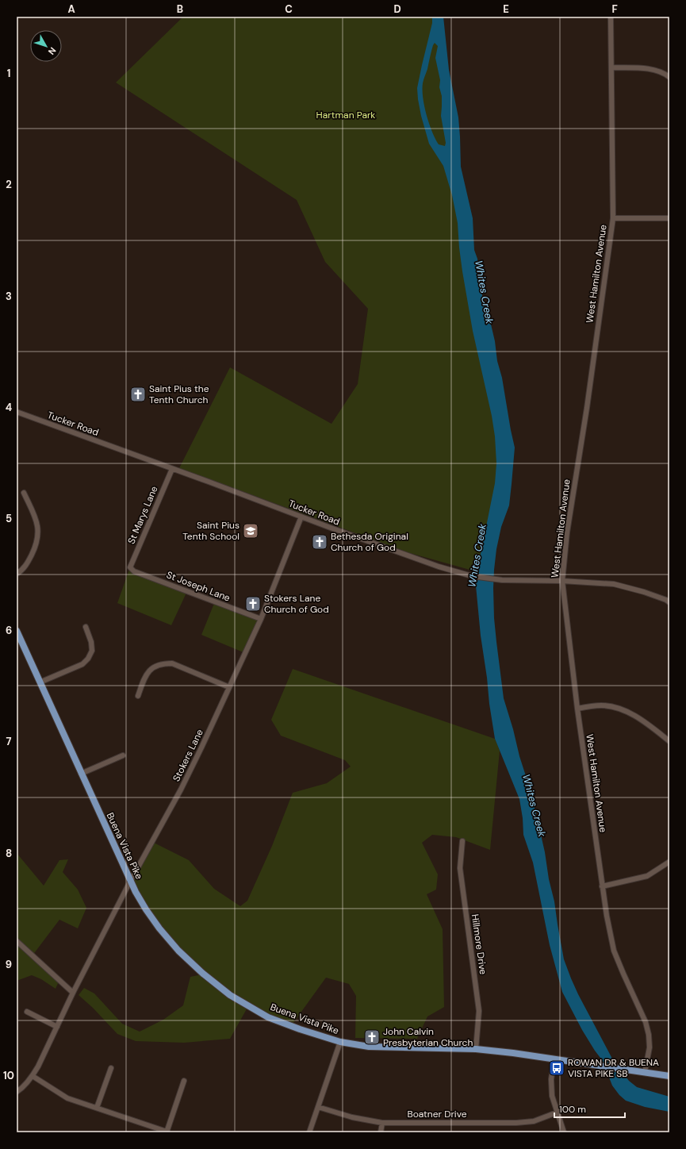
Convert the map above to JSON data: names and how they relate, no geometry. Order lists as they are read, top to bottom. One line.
{"streets":{"main road":["Buena Vista Pike"],"street":["West Hamilton Avenue","Tucker Road","St Marys Lane","St Joseph Lane","Stokers Lane","Hillmore Drive","Boatner Drive"]},"crossings":[["West Hamilton Avenue","Tucker Road"],["West Hamilton Avenue","Buena Vista Pike"],["Tucker Road","St Marys Lane"],["Tucker Road","Stokers Lane"],["St Marys Lane","St Joseph Lane"],["St Joseph Lane","Stokers Lane"],["Stokers Lane","Buena Vista Pike"],["Buena Vista Pike","Hillmore Drive"]],"water":["Whites Creek"],"parks":["Hartman Park"],"places":{"church":["Saint Pius the Tenth Church","Bethesda Original Church of God","Stokers Lane Church of God","John Calvin Presbyterian Church"],"school or university":["Saint Pius Tenth School"],"bus stop":["ROWAN DR & BUENA VISTA PIKE SB"]},"scale_bar":"100 m","north":"bottom right","grid":{"columns":["A","B","C","D","E","F"],"rows":["1","2","3","4","5","6","7","8","9","10"]}}
